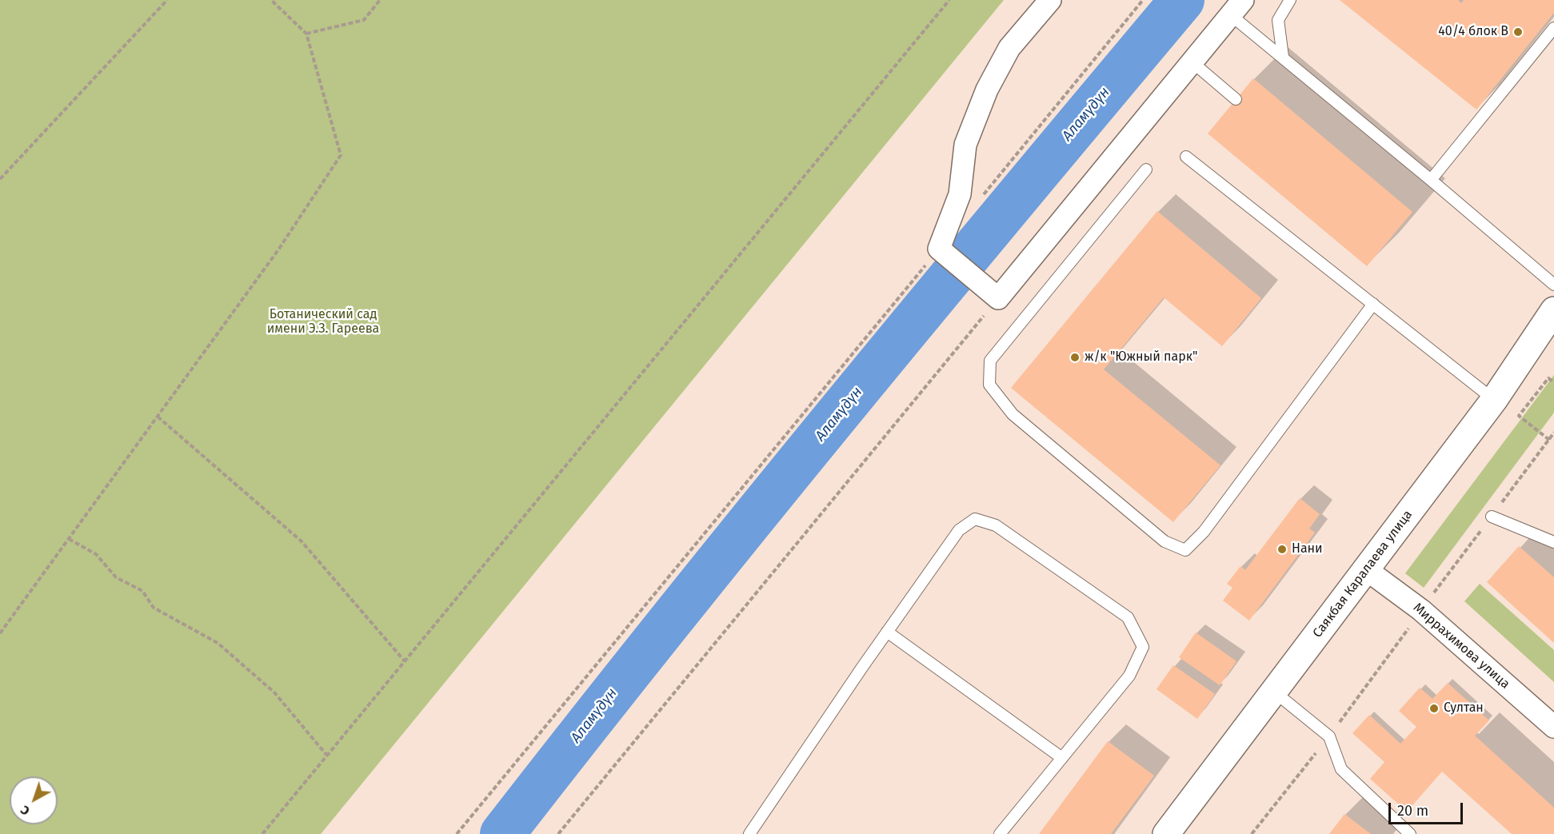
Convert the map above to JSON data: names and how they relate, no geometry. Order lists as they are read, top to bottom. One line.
{"streets":{"main road":["Саякбая Каралаева улица"],"street":["Миррахимова улица"]},"crossings":[["Саякбая Каралаева улица","Миррахимова улица"]],"water":["Аламүдүн"],"parks":["Ботанический сад имени Э.З. Гареева"],"places":["40/4 блок В","ж/к \"Южный парк\"","Нани","Султан"],"scale_bar":"20 m","north":"bottom left"}
